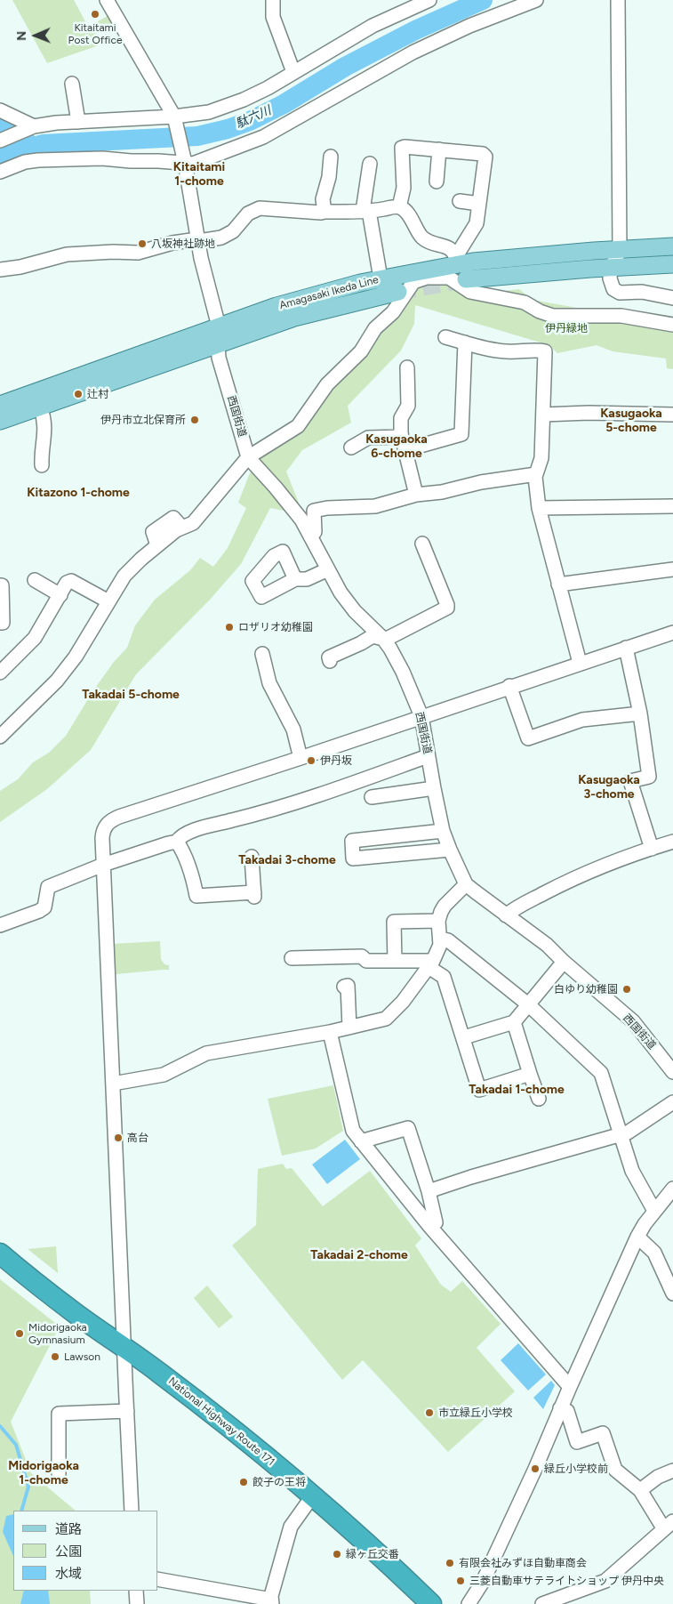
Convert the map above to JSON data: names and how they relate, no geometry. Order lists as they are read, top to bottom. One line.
{"streets":{"highway":["National Highway Route 171"],"main road":["Amagasaki Ikeda Line"],"street":["西国街道"]},"crossings":[["Amagasaki Ikeda Line","西国街道"]],"districts":["Kitaitami 1-chome","Kasugaoka 5-chome","Kasugaoka 6-chome","Kitazono 1-chome","Takadai 5-chome","Kasugaoka 3-chome","Takadai 3-chome","Takadai 1-chome","Takadai 2-chome","Midorigaoka 1-chome"],"water":["駄六川"],"parks":["伊丹緑地"],"places":["Kitaitami Post Office","八坂神社跡地","辻村","伊丹市立北保育所","ロザリオ幼稚園","伊丹坂","白ゆり幼稚園","高台","Midorigaoka Gymnasium","Lawson","市立緑丘小学校","緑丘小学校前","餃子の王将","緑ヶ丘交番","有限会社みずほ自動車商会","三菱自動車サテライトショップ 伊丹中央"],"legend":["道路","公園","水域"],"north":"left"}
